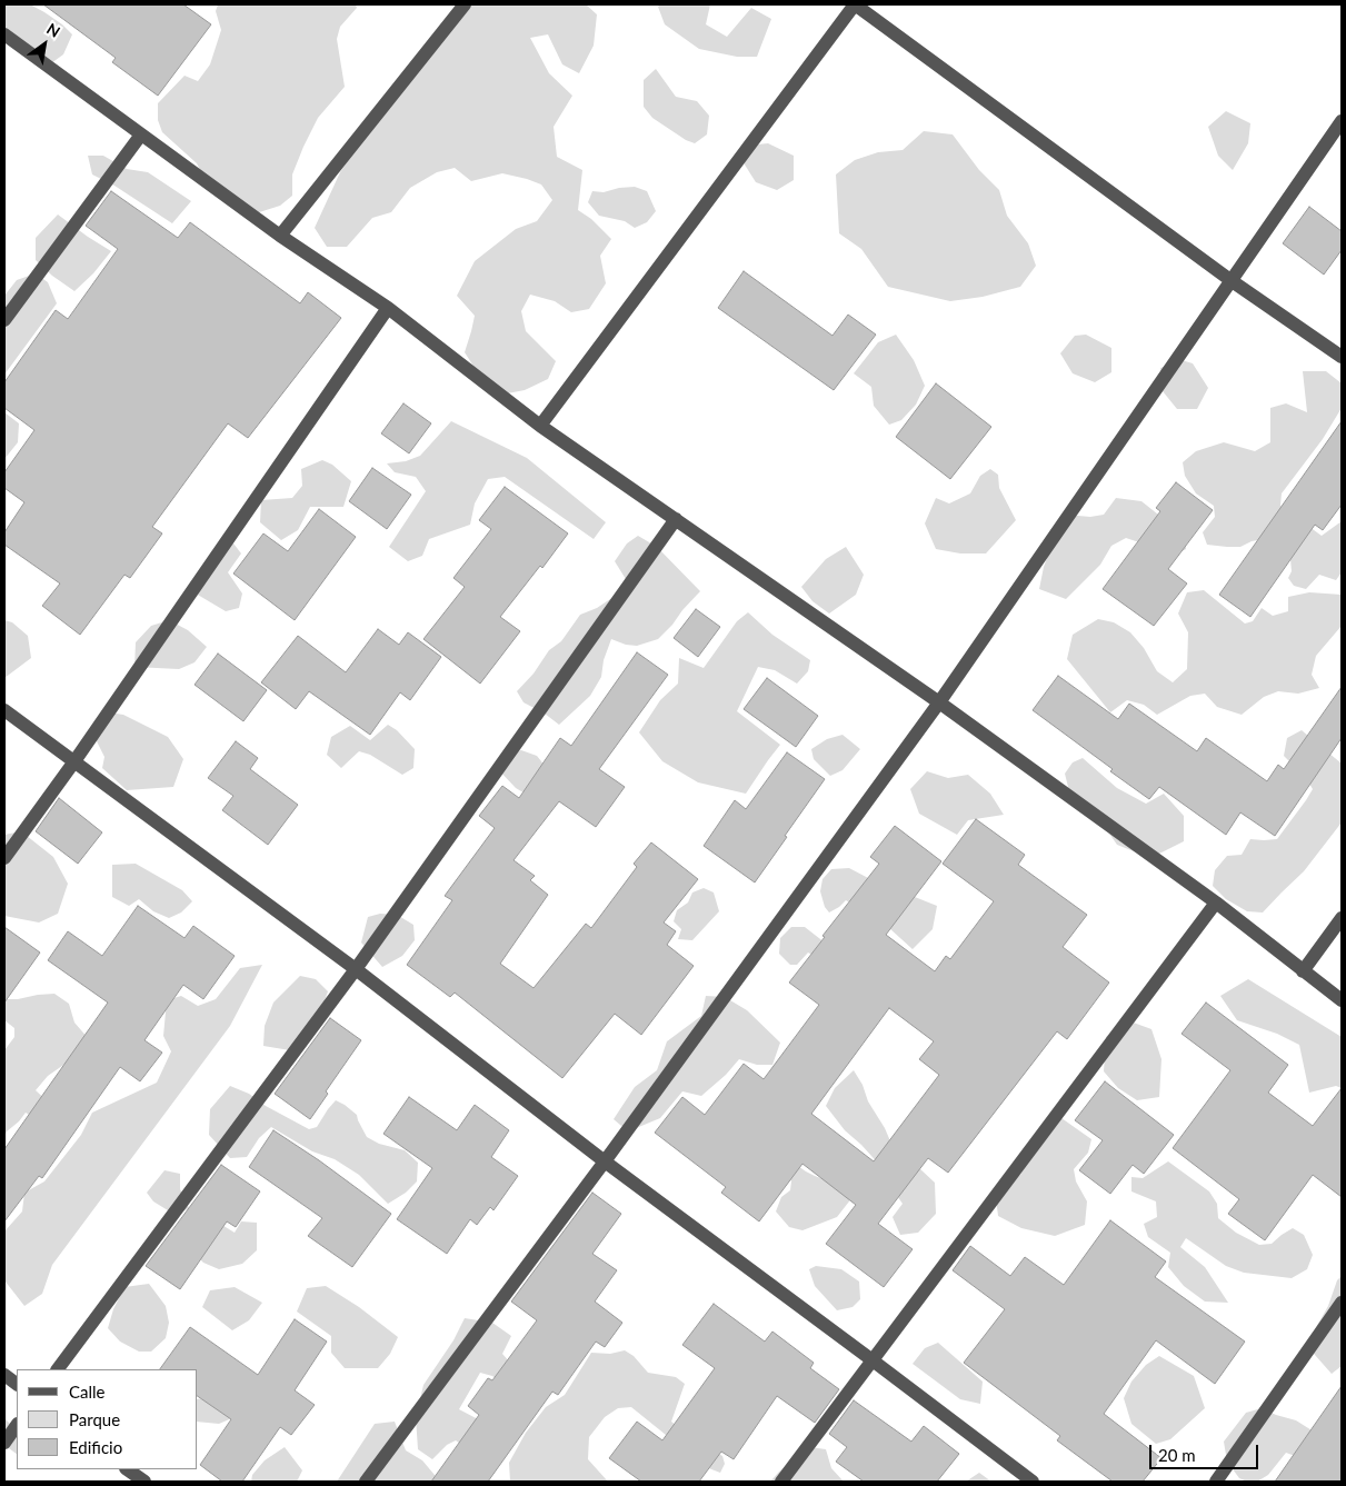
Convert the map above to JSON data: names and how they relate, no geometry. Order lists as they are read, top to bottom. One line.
{"legend":["Calle","Parque","Edificio"],"scale_bar":"20 m","north":"top right"}
